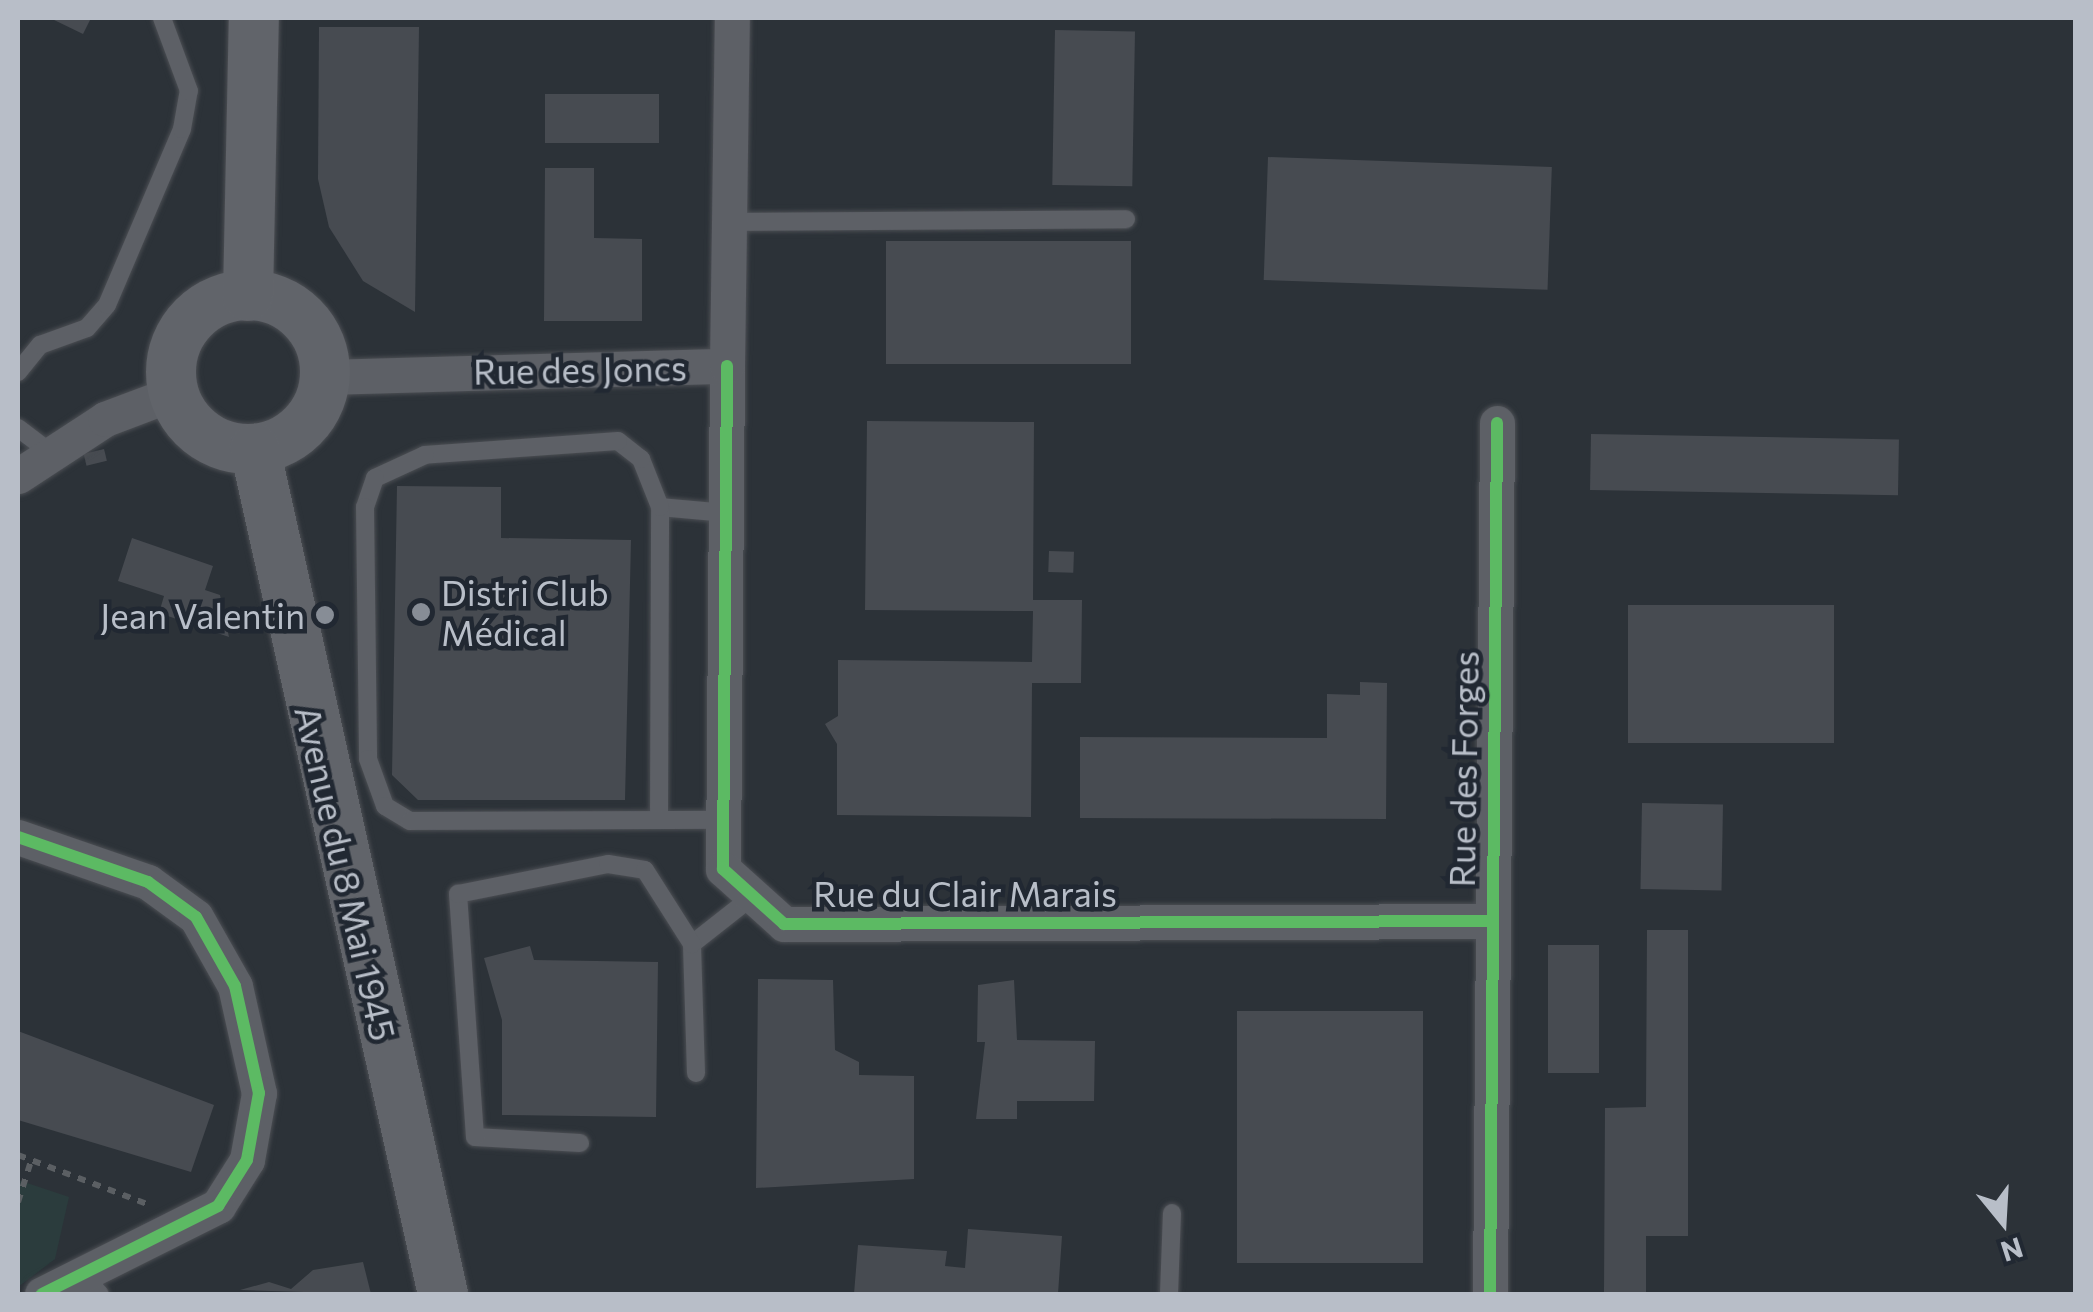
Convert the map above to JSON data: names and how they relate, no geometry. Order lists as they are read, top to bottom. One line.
{"streets":{"main road":["Avenue du 8 Mai 1945"],"street":["Rue des Joncs","Rue des Forges","Rue du Clair Marais"]},"crossings":[["Rue des Joncs","Avenue du 8 Mai 1945"],["Rue des Joncs","Rue du Clair Marais"],["Rue des Forges","Rue du Clair Marais"]],"places":["Distri Club Médical","Jean Valentin"],"north":"bottom"}
